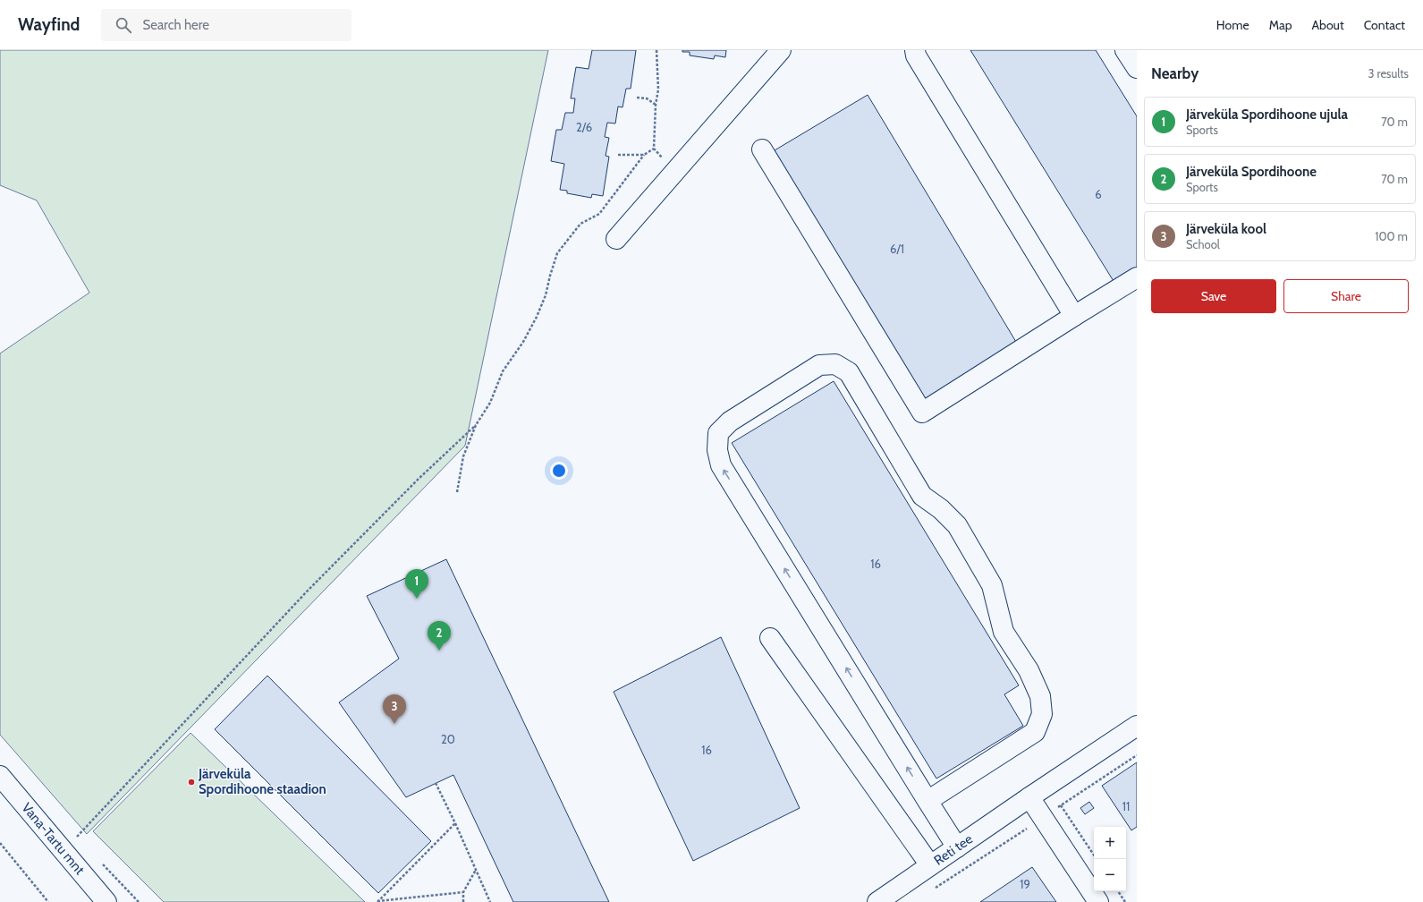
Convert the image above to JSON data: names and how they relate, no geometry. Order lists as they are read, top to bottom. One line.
{"streets":{"street":["Vana-Tartu mnt","Reti tee"]},"places":["Järveküla Spordihoone staadion"],"house_numbers":["2/6","6","6/1","16","20","16","11","19"],"page":{"header":"Wayfind","search":"Search here","nav":["Home","Map","About","Contact"],"heading":["Nearby","3 results"],"list":[{"mark":"1","name":"Järveküla Spordihoone ujula","note":"Sports","value":"70 m"},{"mark":"2","name":"Järveküla Spordihoone","note":"Sports","value":"70 m"},{"mark":"3","name":"Järveküla kool","note":"School","value":"100 m"}],"buttons":["Save","Share"],"pins":["1","2","3"],"map_buttons":["+","−"]}}
